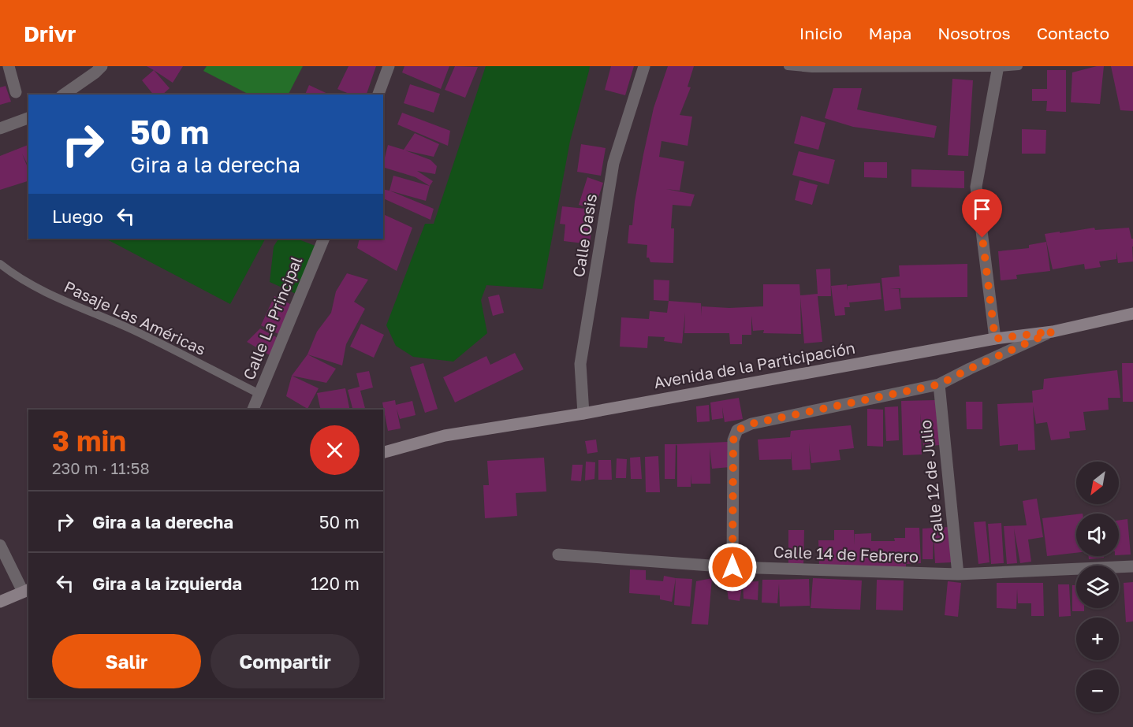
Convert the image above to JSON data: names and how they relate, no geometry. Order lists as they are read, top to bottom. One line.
{"streets":{"main road":["Avenida de la Participación"],"street":["Calle Oasis","Calle La Principal","Calle 12 de Julio","Calle 14 de Febrero"],"lane":["Pasaje Las Américas"]},"crossings":[["Calle Oasis","Avenida de la Participación"],["Pasaje Las Américas","Calle La Principal"],["Calle 12 de Julio","Calle 14 de Febrero"]],"north":"bottom left","page":{"header":"Drivr","nav":["Inicio","Mapa","Nosotros","Contacto"],"turn":["50 m","Gira a la derecha"],"then":"Luego","heading":["3 min","230 m · 11:58"],"map_buttons":["+","−"],"list":[{"name":"Gira a la derecha","value":"50 m"},{"name":"Gira a la izquierda","value":"120 m"}],"buttons":["Salir","Compartir"]}}
